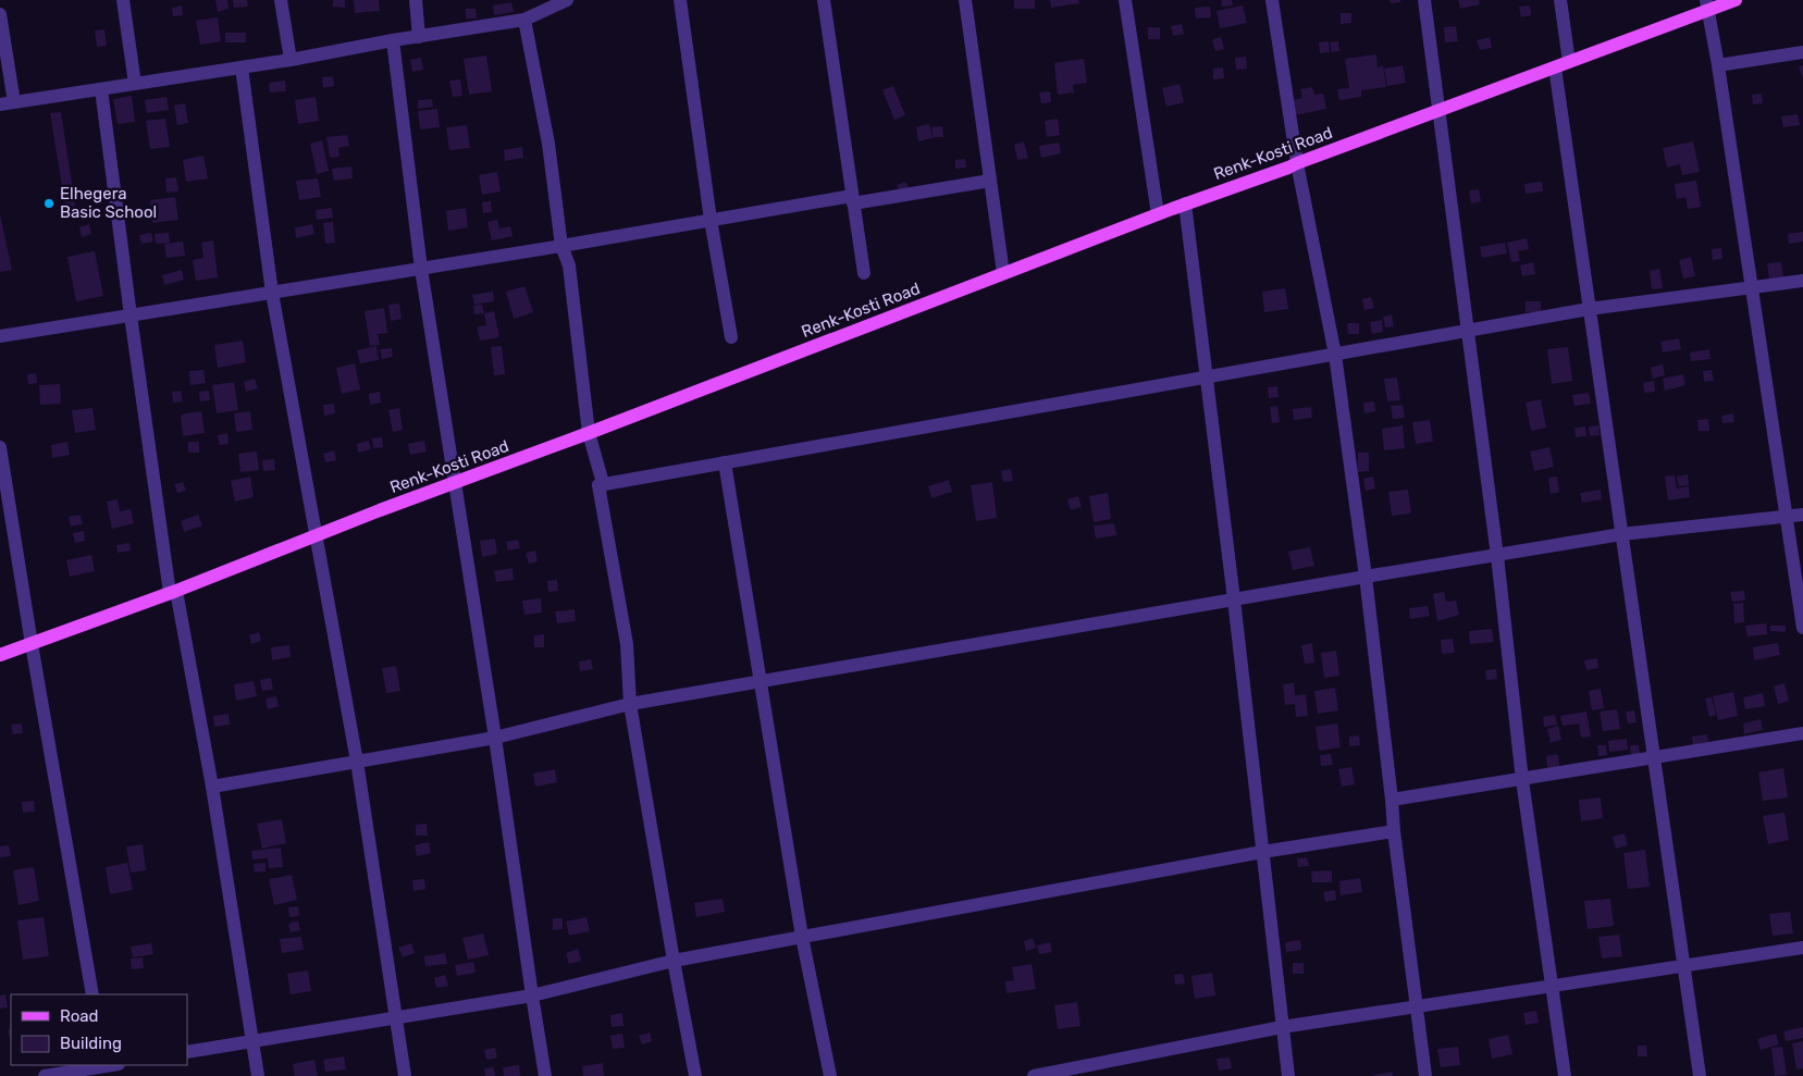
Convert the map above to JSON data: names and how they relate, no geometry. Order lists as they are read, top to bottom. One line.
{"streets":{"main road":["Renk-Kosti Road"]},"places":["Elhegera Basic School"],"legend":["Road","Building"]}
